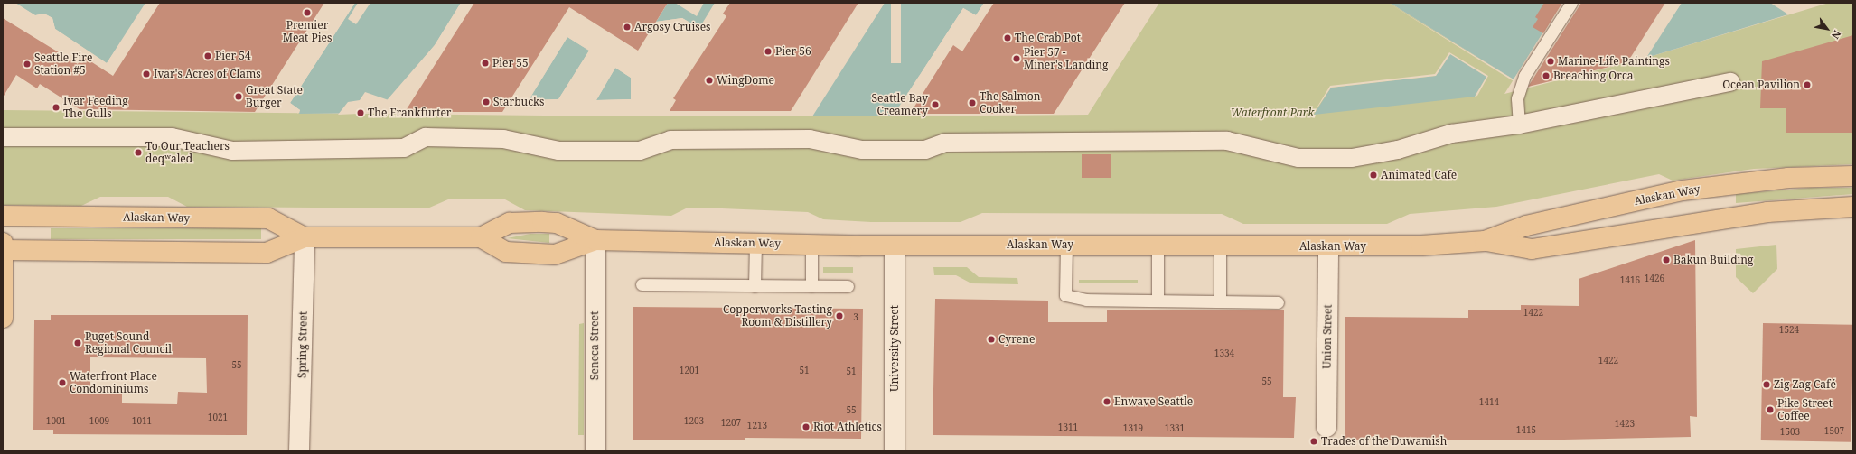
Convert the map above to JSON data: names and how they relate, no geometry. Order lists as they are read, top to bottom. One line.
{"streets":{"main road":["Alaskan Way"],"street":["Union Street","Spring Street","Seneca Street","University Street"]},"crossings":[["Alaskan Way","Union Street"],["Alaskan Way","Spring Street"],["Alaskan Way","Seneca Street"],["Alaskan Way","University Street"]],"parks":["Waterfront Park"],"places":["Premier Meat Pies","Argosy Cruises","The Crab Pot","Pier 56","Pier 54","Pier 57 - Miner's Landing","Marine-Life Paintings","Pier 55","Seattle Fire Station #5","Ivar's Acres of Clams","Breaching Orca","WingDome","Ocean Pavilion","Great State Burger","Starbucks","The Salmon Cooker","Seattle Bay Creamery","Ivar Feeding The Gulls","The Frankfurter","To Our Teachers deqʷaled","Animated Cafe","Bakun Building","Copperworks Tasting Room & Distillery","Cyrene","Puget Sound Regional Council","Waterfront Place Condominiums","Zig Zag Café","Enwave Seattle","Pike Street Coffee","Riot Athletics","Trades of the Duwamish"],"house_numbers":["1426","1416","1422","3","1524","1334","1422","55","1201","51","51","55","1414","55","1021","1001","1009","1011","1203","1207","1423","1213","1311","1319","1331","1415","1507","1503"],"north":"bottom right"}
